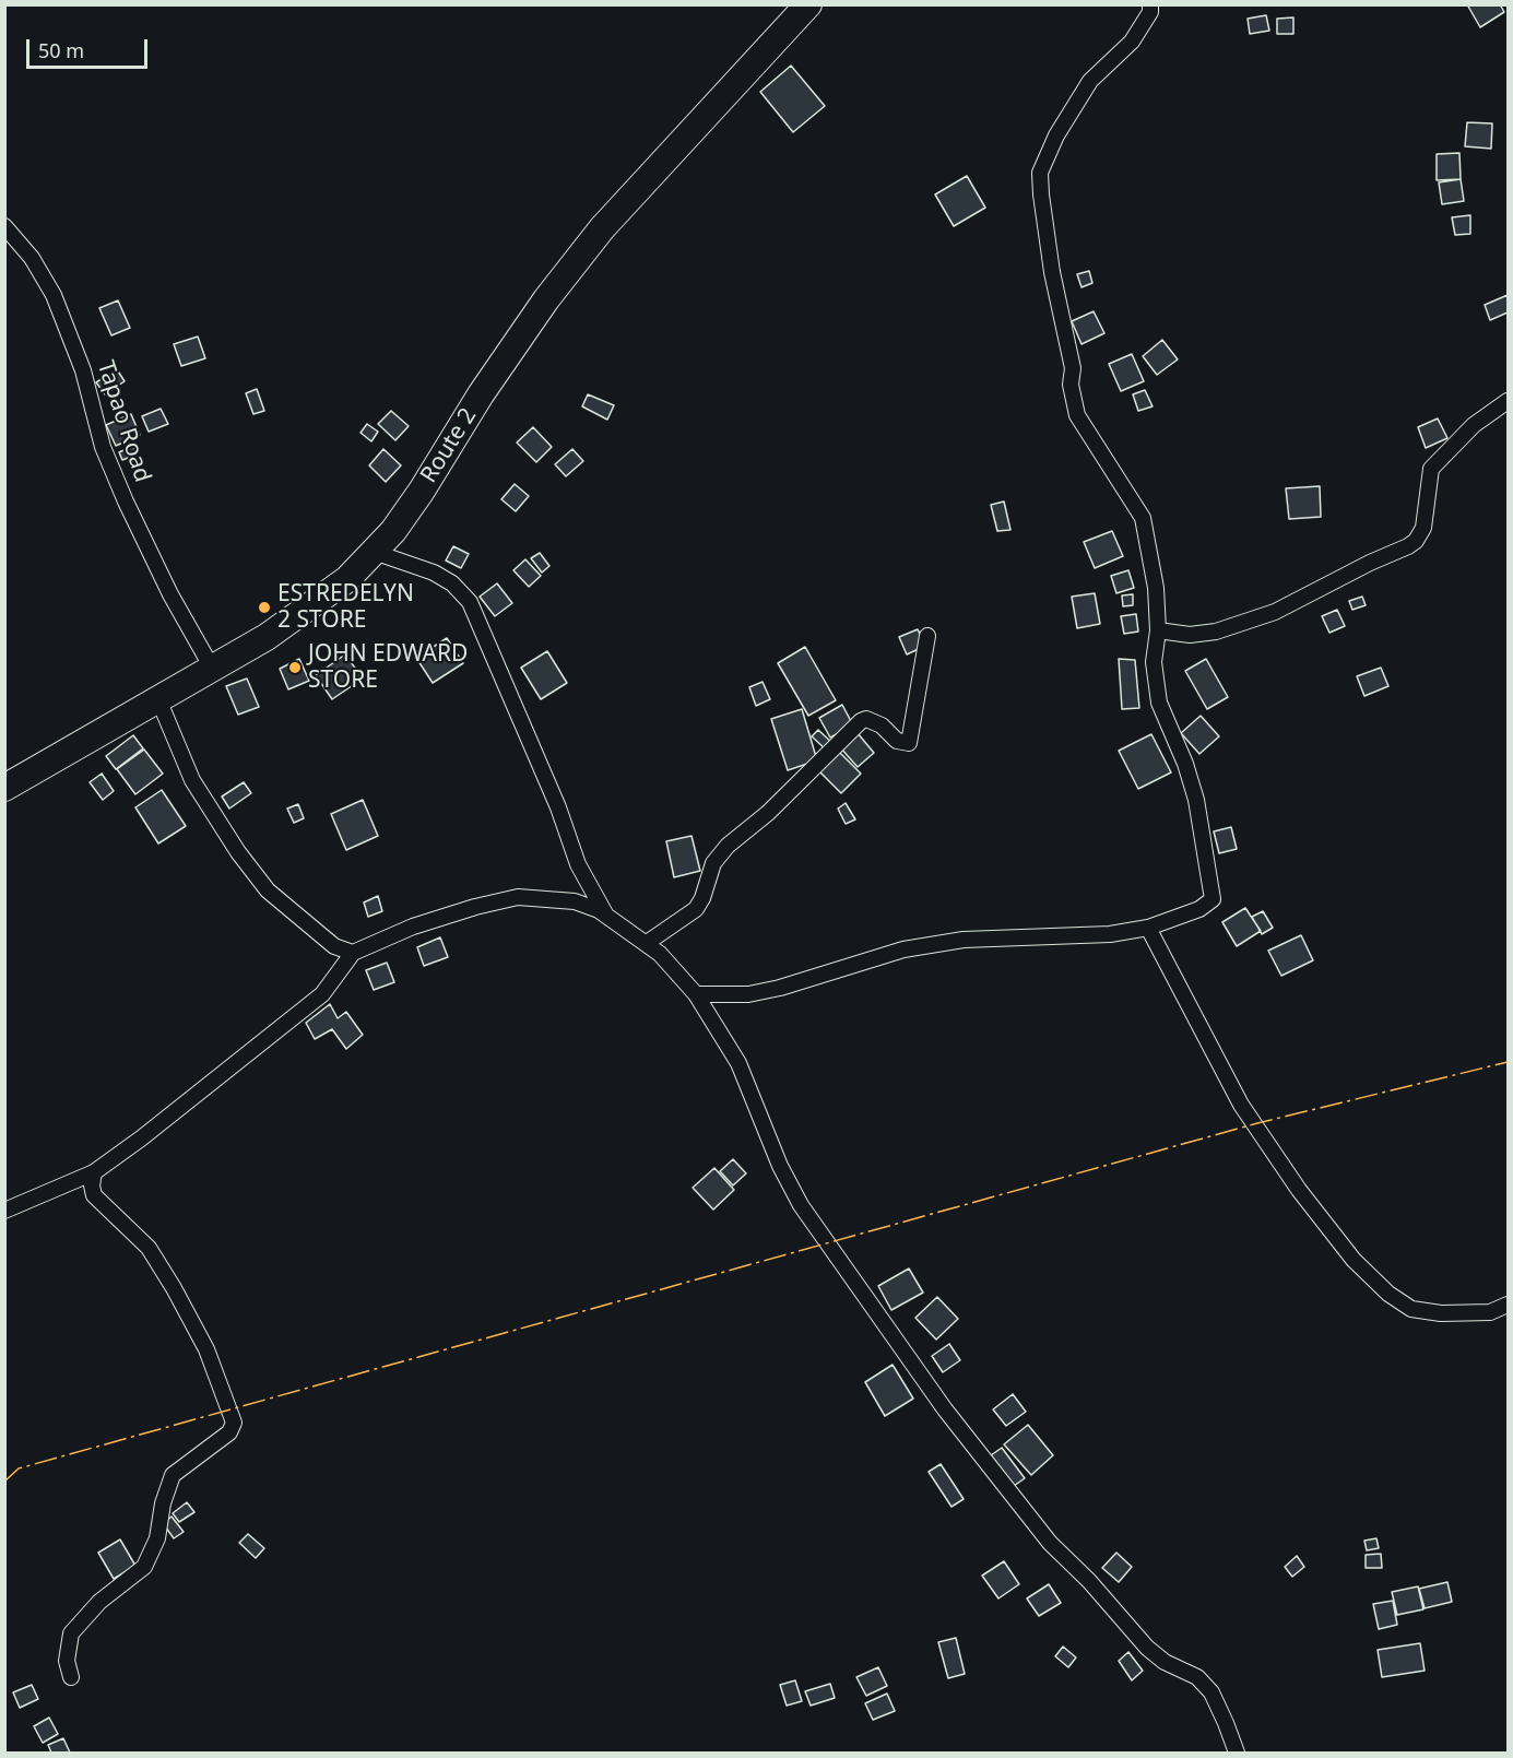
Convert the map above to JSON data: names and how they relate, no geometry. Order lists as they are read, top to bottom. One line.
{"streets":{"highway":["Route 2"],"street":["Tapao Road"]},"crossings":[["Tapao Road","Route 2"]],"places":["ESTREDELYN 2 STORE","JOHN EDWARD STORE"],"scale_bar":"50 m"}
